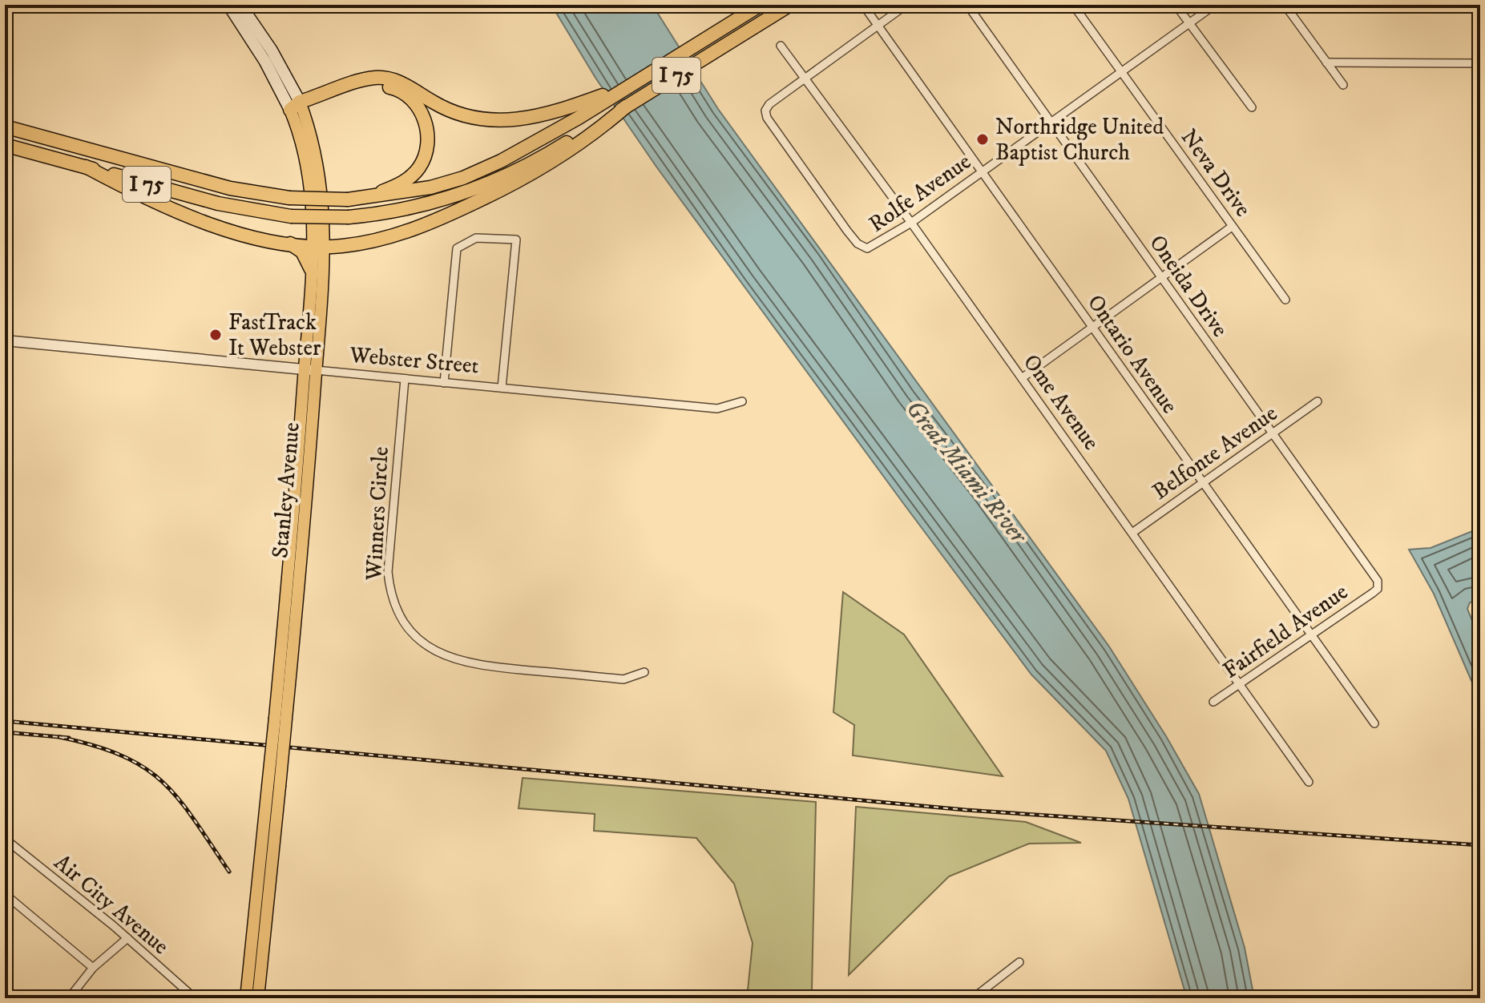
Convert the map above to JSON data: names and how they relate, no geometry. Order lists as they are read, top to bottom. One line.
{"streets":{"highway":["I 75"],"main road":["Stanley Avenue"],"street":["Neva Drive","Rolfe Avenue","Oneida Drive","Ontario Avenue","Webster Street","Ome Avenue","Belfonte Avenue","Winners Circle","Fairfield Avenue","Air City Avenue"]},"crossings":[["Neva Drive","Rolfe Avenue"],["Rolfe Avenue","Oneida Drive"],["Rolfe Avenue","Ontario Avenue"],["Rolfe Avenue","Ome Avenue"],["Oneida Drive","Belfonte Avenue"],["Oneida Drive","Fairfield Avenue"],["Ontario Avenue","Belfonte Avenue"],["Ontario Avenue","Fairfield Avenue"],["Webster Street","Stanley Avenue"],["Webster Street","Winners Circle"],["Ome Avenue","Belfonte Avenue"],["Ome Avenue","Fairfield Avenue"]],"water":["Great Miami River"],"places":["Northridge United Baptist Church","FastTrack It Webster"]}
